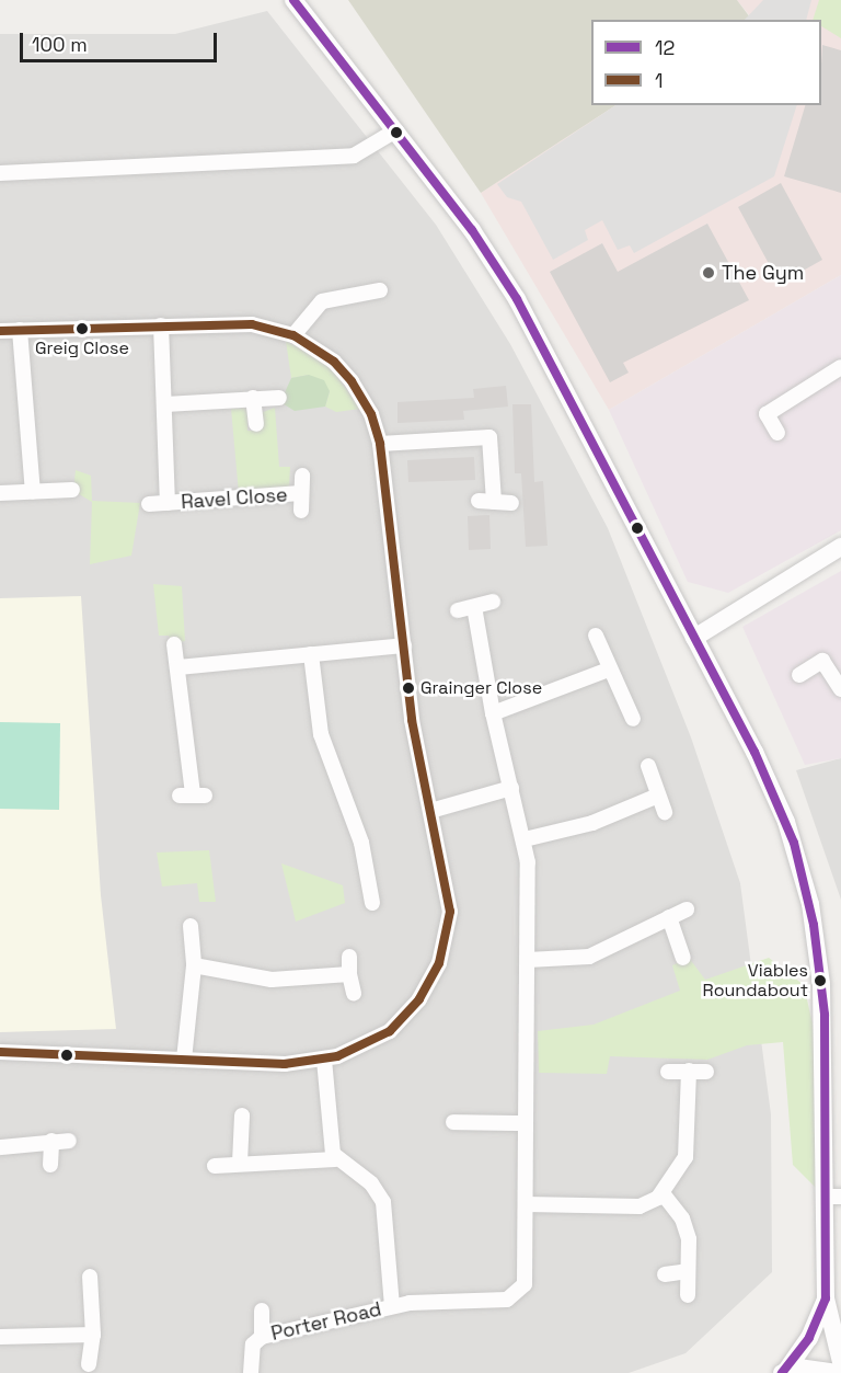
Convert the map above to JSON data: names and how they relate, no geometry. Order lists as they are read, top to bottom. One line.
{"streets":{"street":["Ravel Close","Porter Road"]},"places":["The Gym","Greig Close","Grainger Close","Viables Roundabout"],"lines":["transit line 12","transit line 1"],"legend":["12","1"],"scale_bar":"100 m"}
